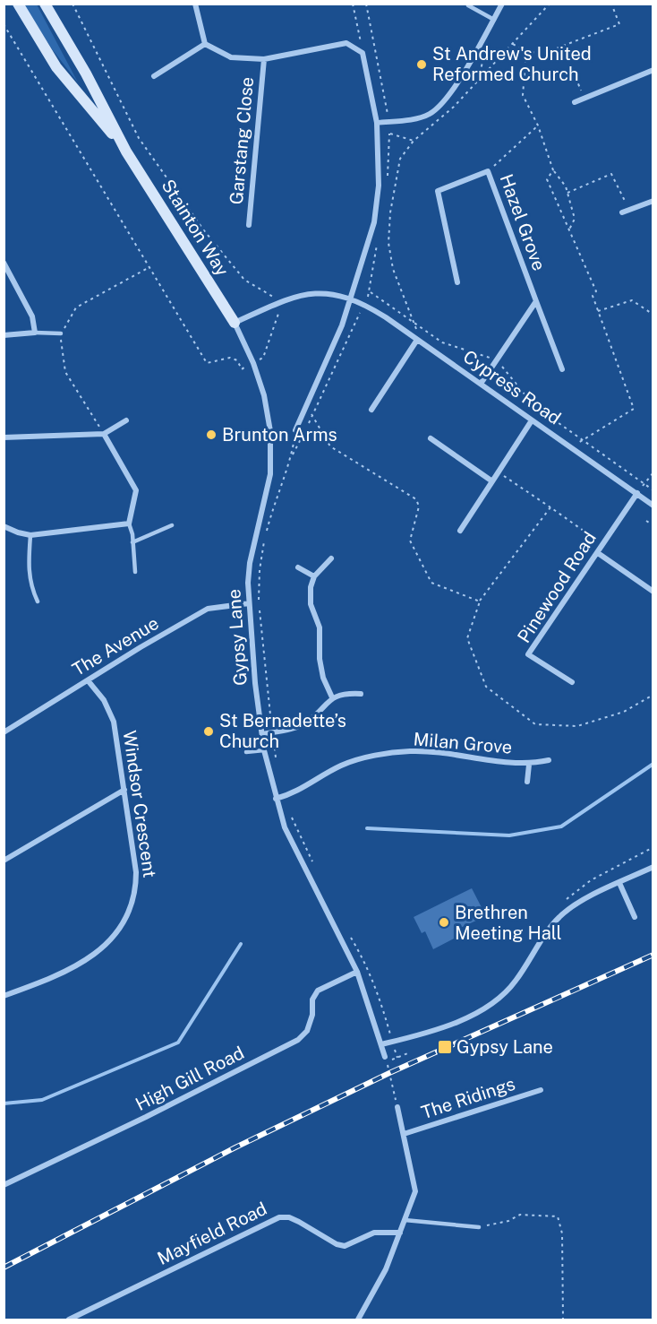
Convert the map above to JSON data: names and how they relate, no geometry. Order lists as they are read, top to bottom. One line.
{"streets":{"street":["Garstang Close","Hazel Grove","Stainton Way","Cypress Road","Pinewood Road","Gypsy Lane","The Avenue","Milan Grove","Windsor Crescent","High Gill Road","The Ridings","Mayfield Road"]},"crossings":[["Stainton Way","Gypsy Lane"],["Cypress Road","Pinewood Road"],["Gypsy Lane","The Avenue"],["Gypsy Lane","Milan Grove"],["Gypsy Lane","High Gill Road"],["The Avenue","Windsor Crescent"]],"places":{"other":["St Andrew's United Reformed Church","Brunton Arms","St Bernadette’s Church","Brethren Meeting Hall"],"transit":["Gypsy Lane"]}}
